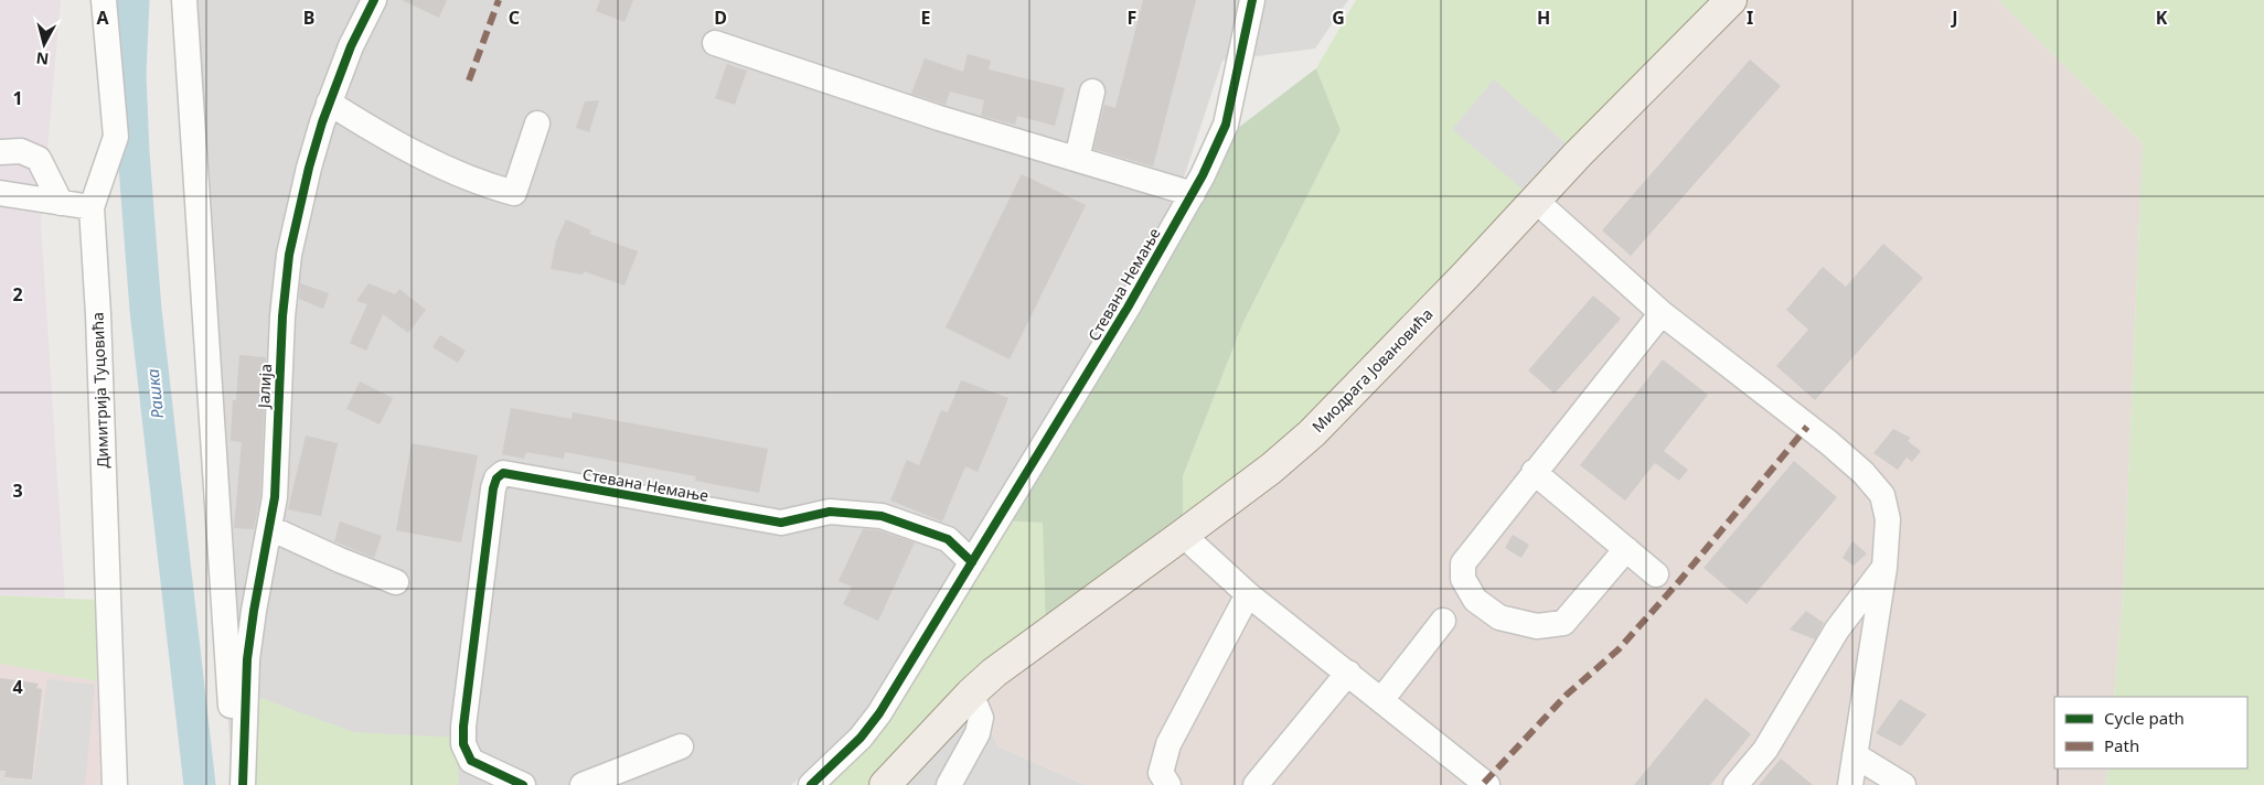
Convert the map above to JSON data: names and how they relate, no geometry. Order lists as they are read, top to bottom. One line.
{"streets":{"main road":["Миодрага Јовановића"],"street":["Стевана Немање","Јалија","Димитрија Туцовића"]},"water":["Рашка"],"legend":["Cycle path","Path"],"north":"bottom","grid":{"columns":["A","B","C","D","E","F","G","H","I","J","K"],"rows":["1","2","3","4"]}}
